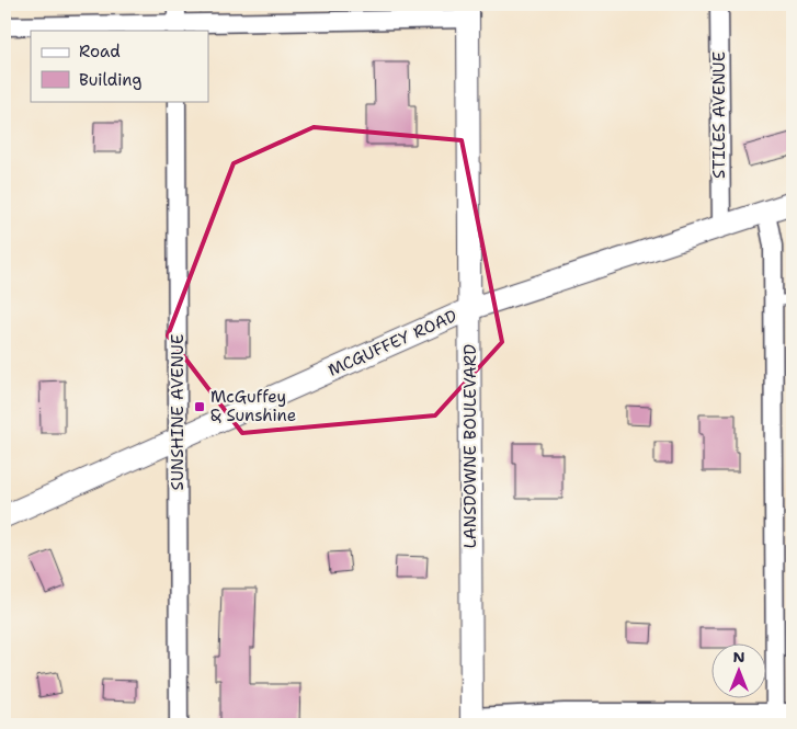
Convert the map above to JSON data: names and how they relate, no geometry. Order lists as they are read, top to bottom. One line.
{"streets":{"street":["STILES AVENUE","MCGUFFEY ROAD","SUNSHINE AVENUE","LANSDOWNE BOULEVARD"]},"crossings":[["STILES AVENUE","MCGUFFEY ROAD"],["MCGUFFEY ROAD","SUNSHINE AVENUE"],["MCGUFFEY ROAD","LANSDOWNE BOULEVARD"]],"places":{"transit":["McGuffey & Sunshine"]},"legend":["Road","Building"],"north":"top"}
